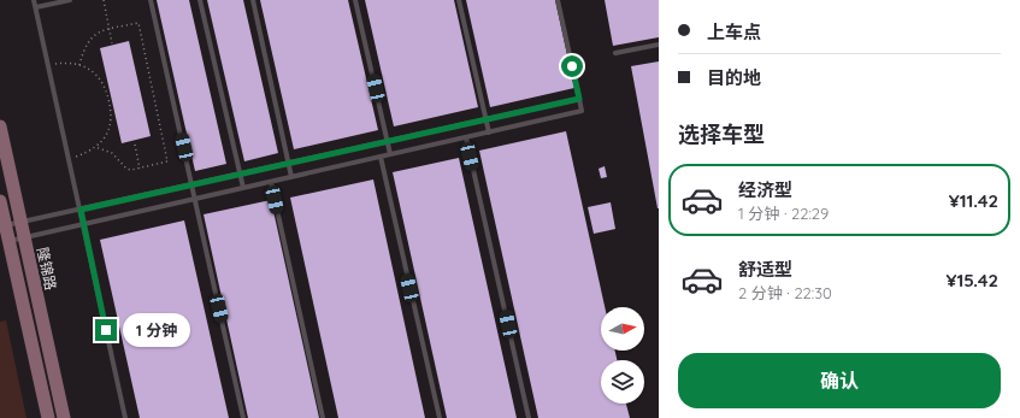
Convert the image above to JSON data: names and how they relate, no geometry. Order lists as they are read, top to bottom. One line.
{"streets":{"main road":["隆锦路"]},"north":"right","page":{"banner":["上车点","目的地"],"heading":"选择车型","list":[{"name":"经济型","note":"1 分钟 · 22:29","value":"¥11.42"},{"name":"舒适型","note":"2 分钟 · 22:30","value":"¥15.42"}],"bubble":"1 分钟","buttons":"确认"}}
